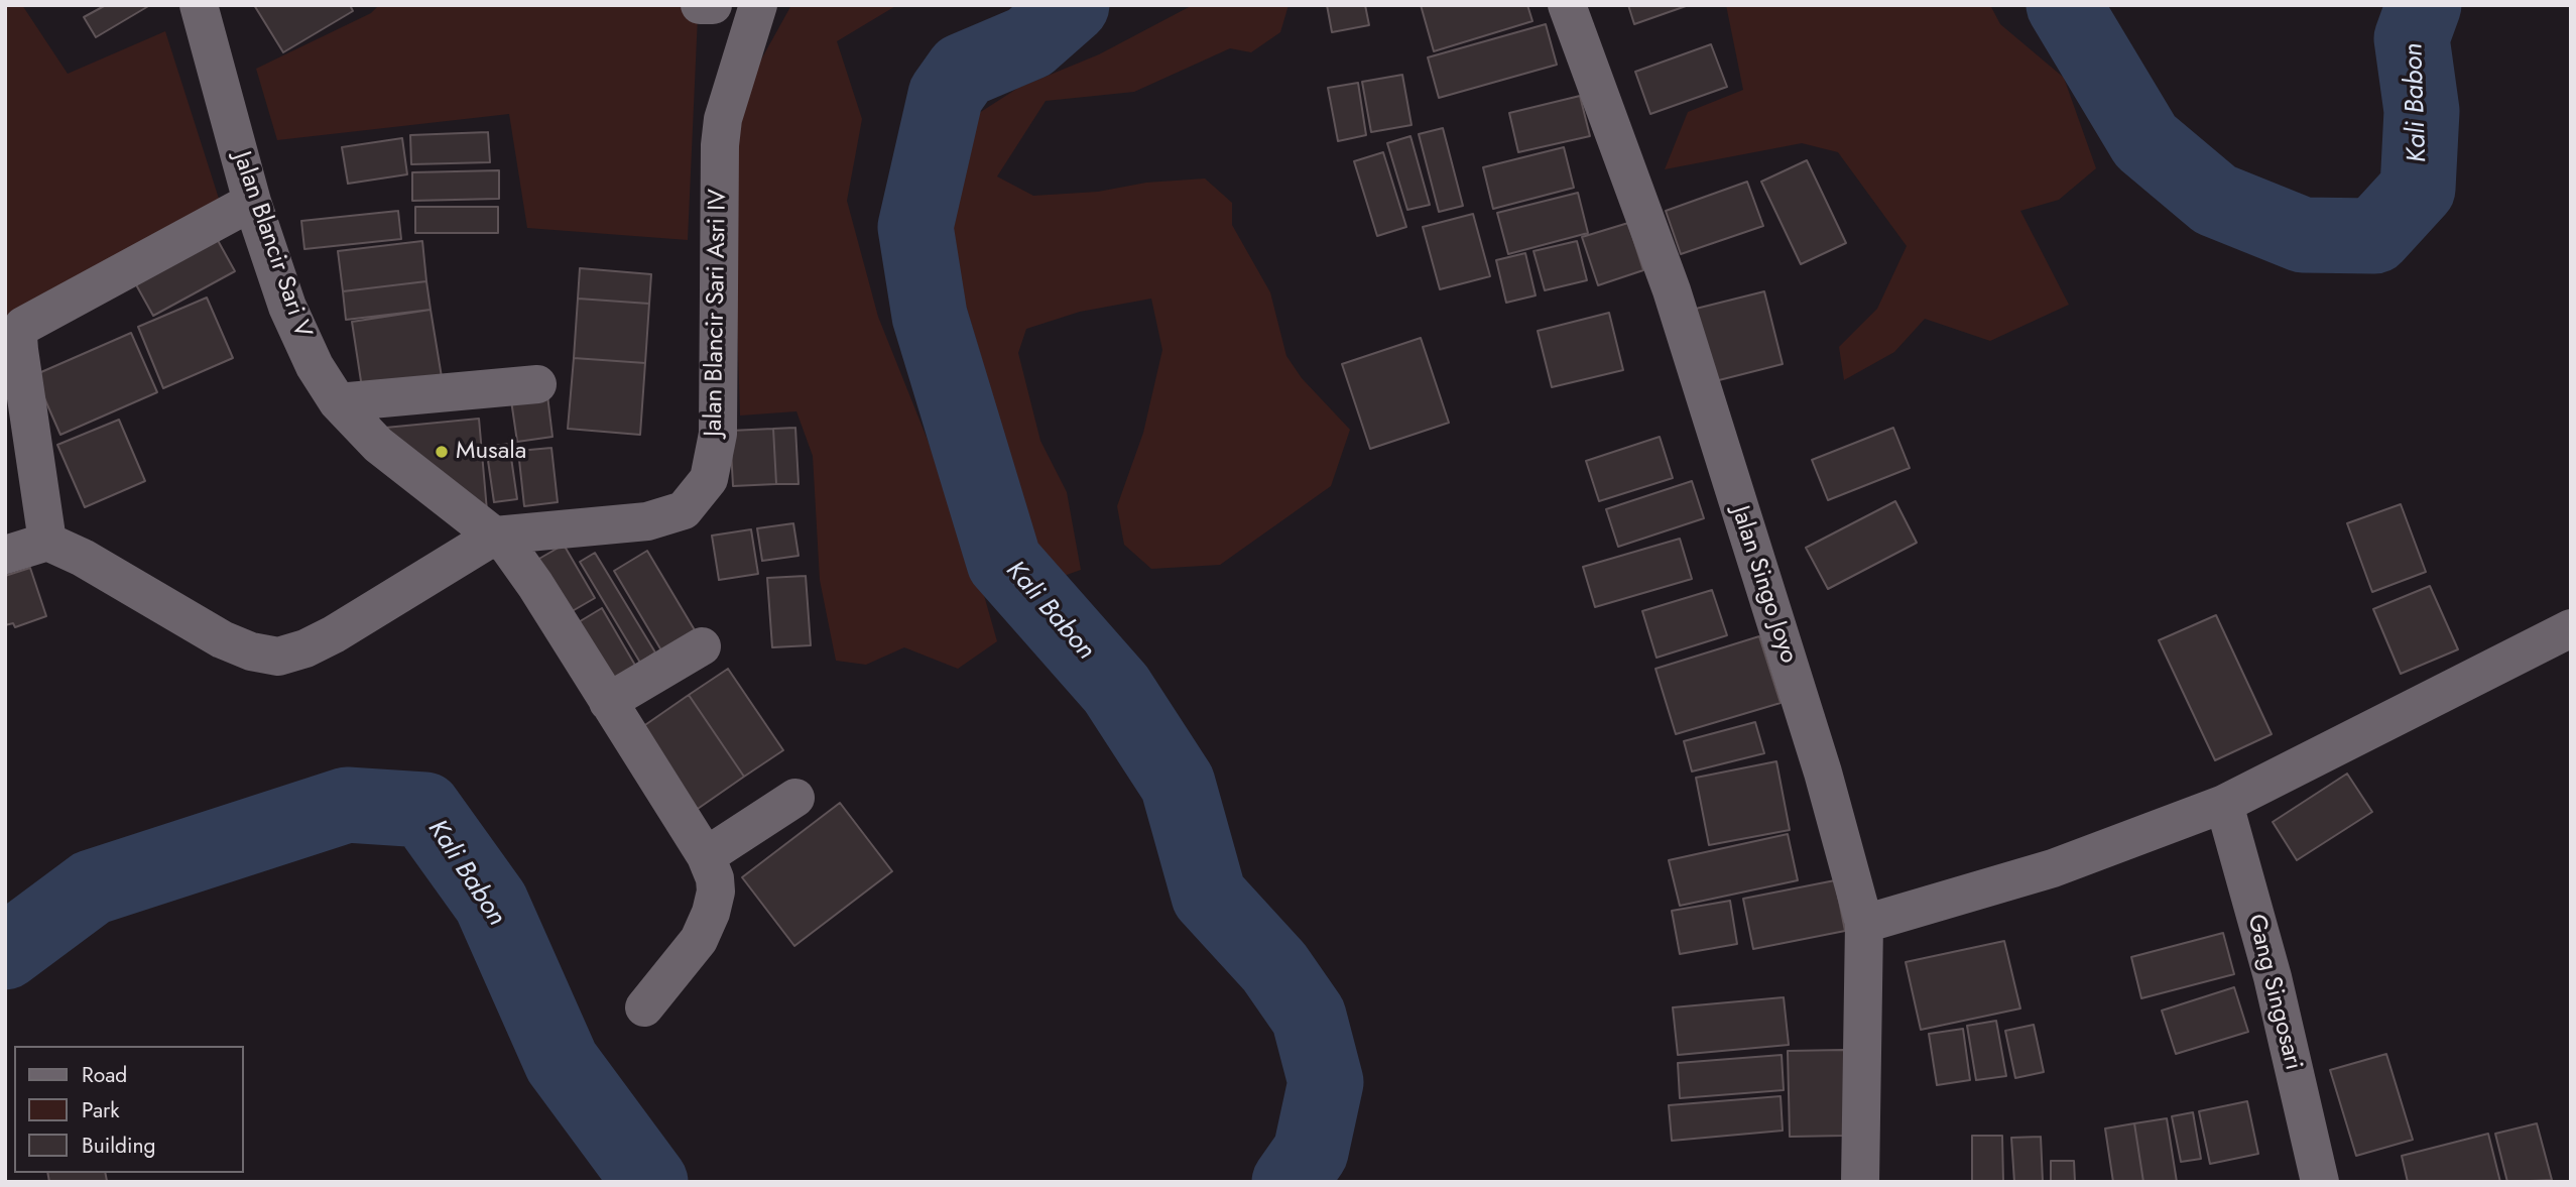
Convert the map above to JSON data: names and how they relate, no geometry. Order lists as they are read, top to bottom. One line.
{"streets":{"street":["Jalan Blancir Sari V","Jalan Blancir Sari Asri IV","Jalan Singo Joyo","Gang Singosari"]},"crossings":[["Jalan Blancir Sari V","Jalan Blancir Sari Asri IV"]],"water":["Kali Babon"],"places":["Musala"],"legend":["Road","Park","Building"]}
